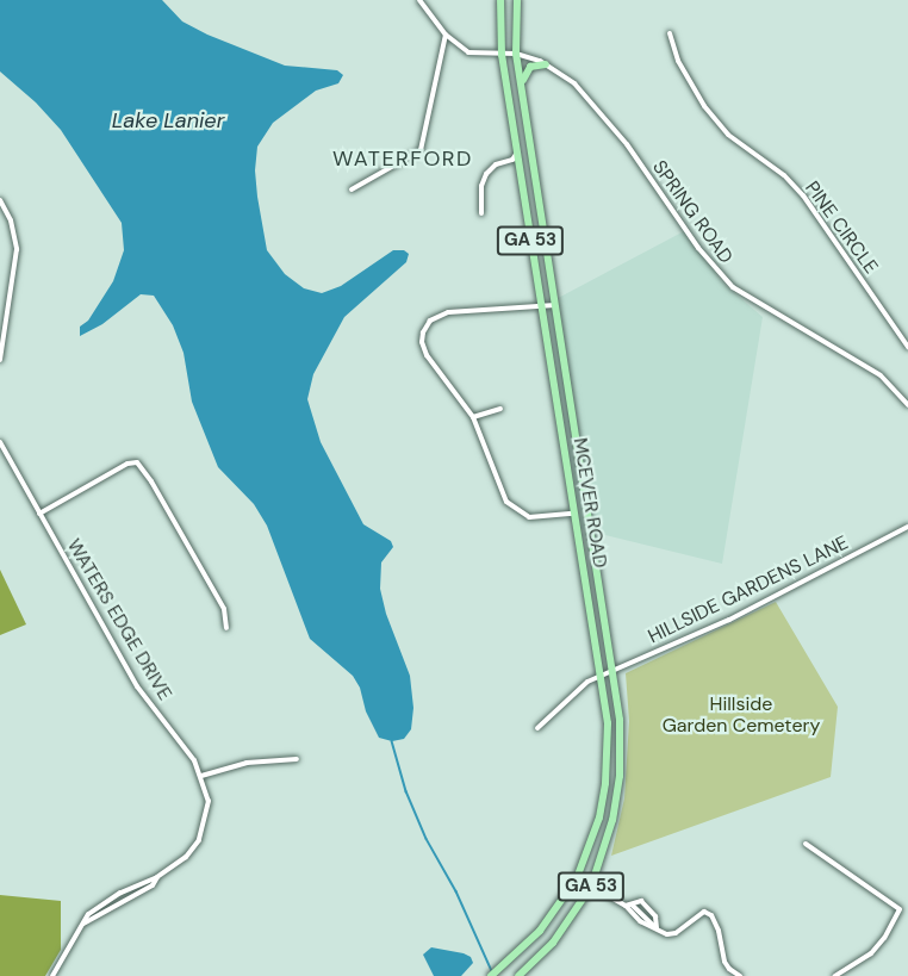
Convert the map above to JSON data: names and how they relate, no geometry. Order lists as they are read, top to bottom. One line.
{"streets":{"main road":["GA 53","MCEVER ROAD"],"street":["SPRING ROAD","PINE CIRCLE","HILLSIDE GARDENS LANE","WATERS EDGE DRIVE"]},"crossings":[["SPRING ROAD","MCEVER ROAD"],["MCEVER ROAD","HILLSIDE GARDENS LANE"]],"districts":["WATERFORD"],"water":["Lake Lanier"],"parks":["Hillside Garden Cemetery"]}
